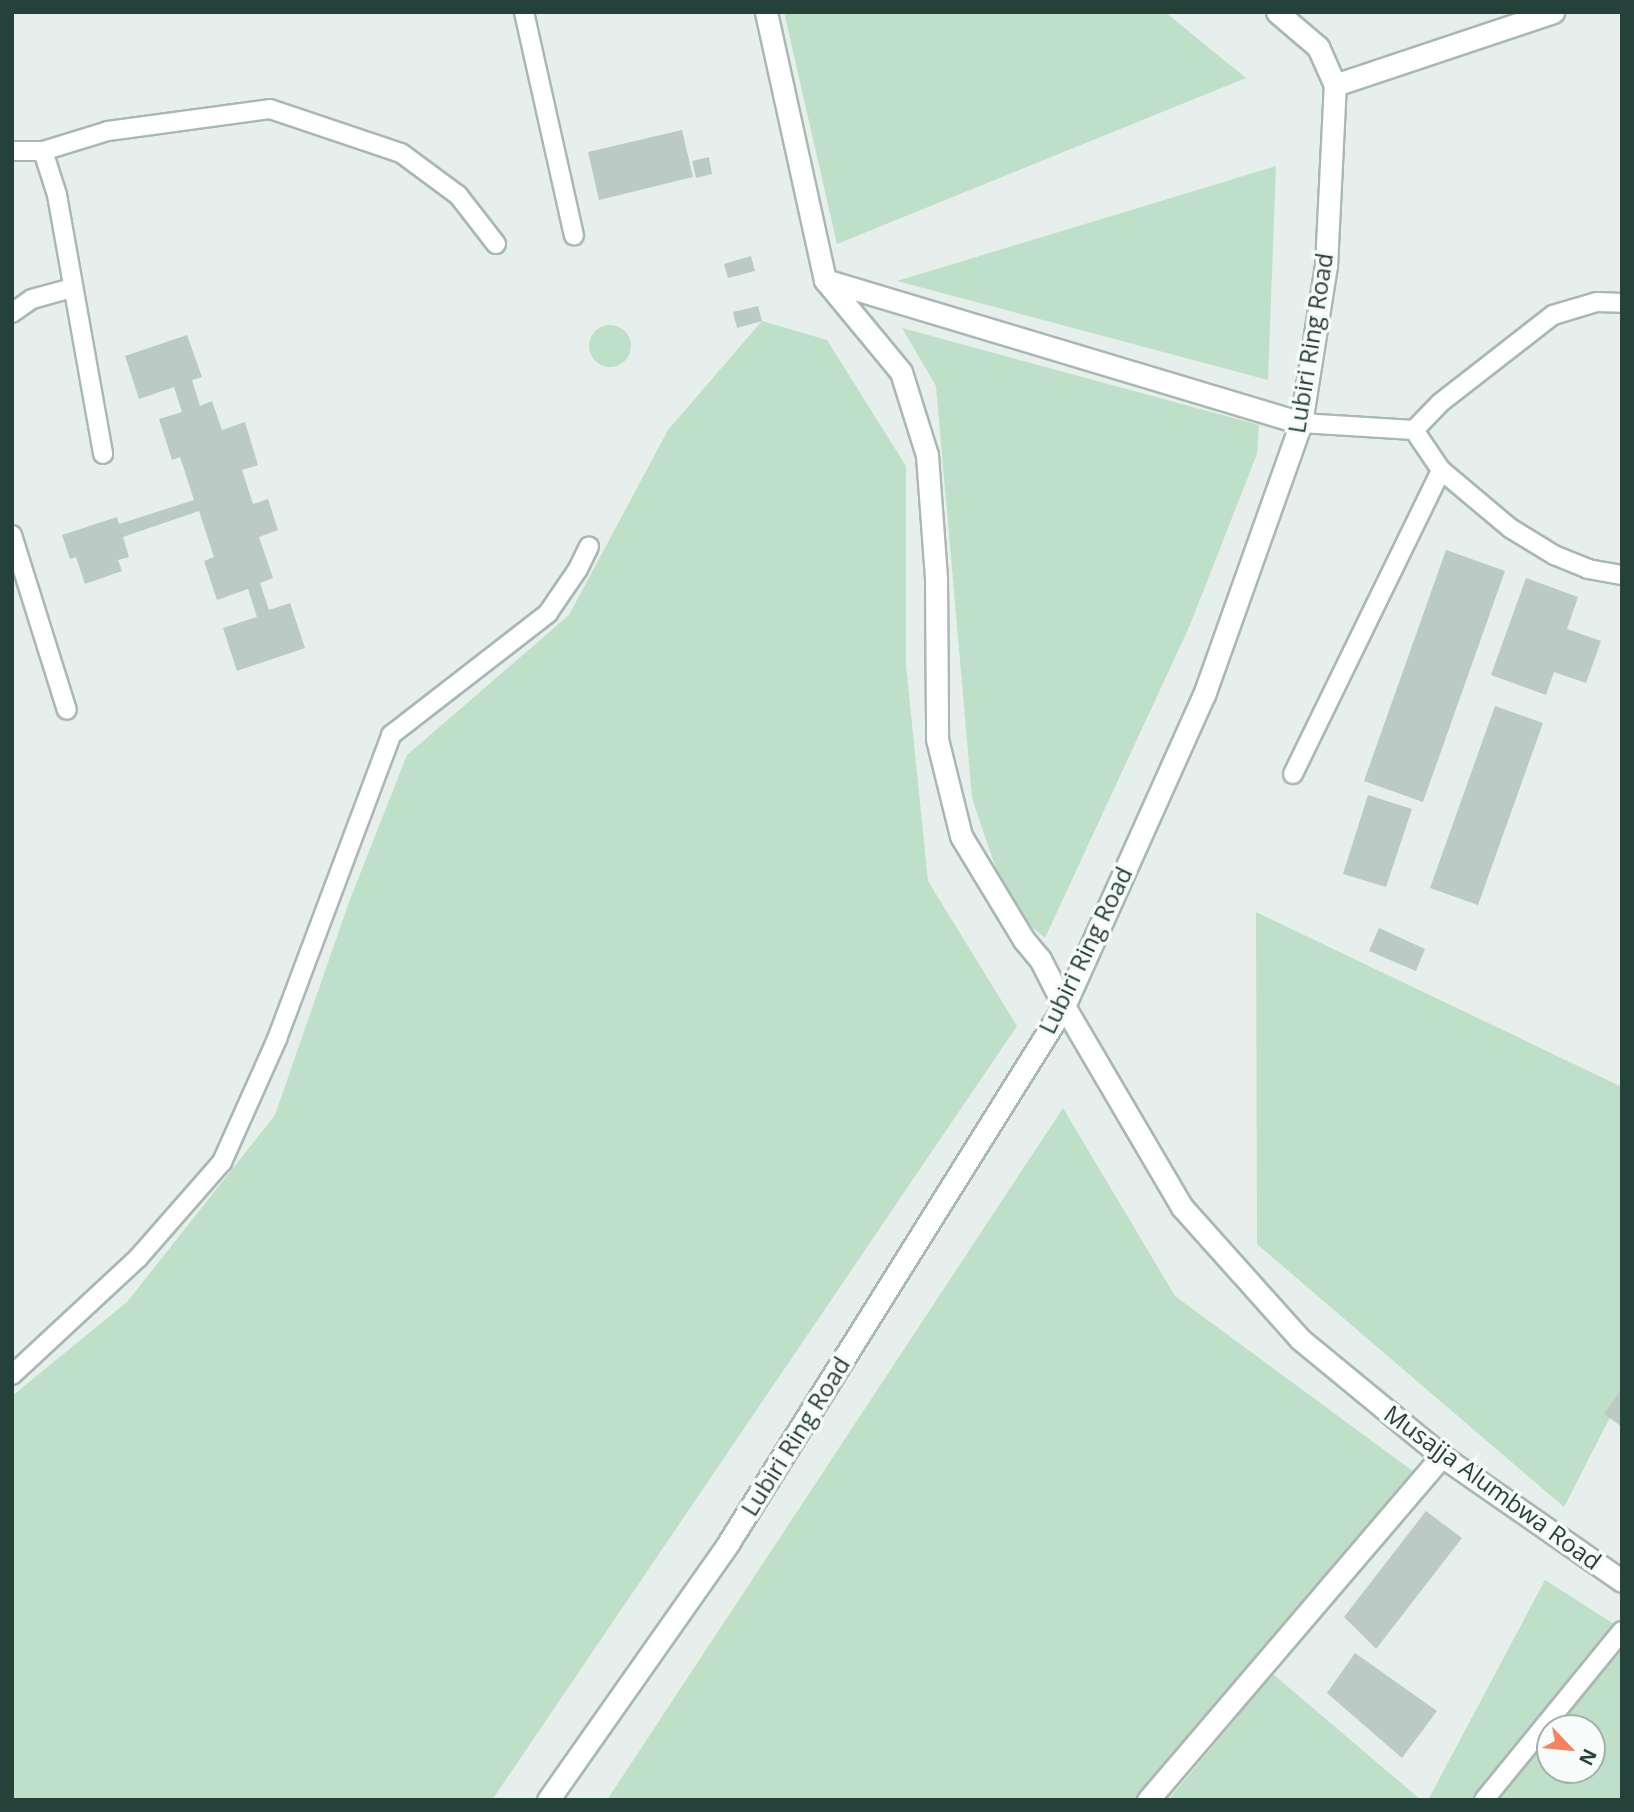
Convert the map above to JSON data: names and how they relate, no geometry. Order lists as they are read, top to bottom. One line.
{"streets":{"street":["Lubiri Ring Road","Musajja Alumbwa Road"]},"crossings":[["Lubiri Ring Road","Musajja Alumbwa Road"]],"north":"bottom right"}
